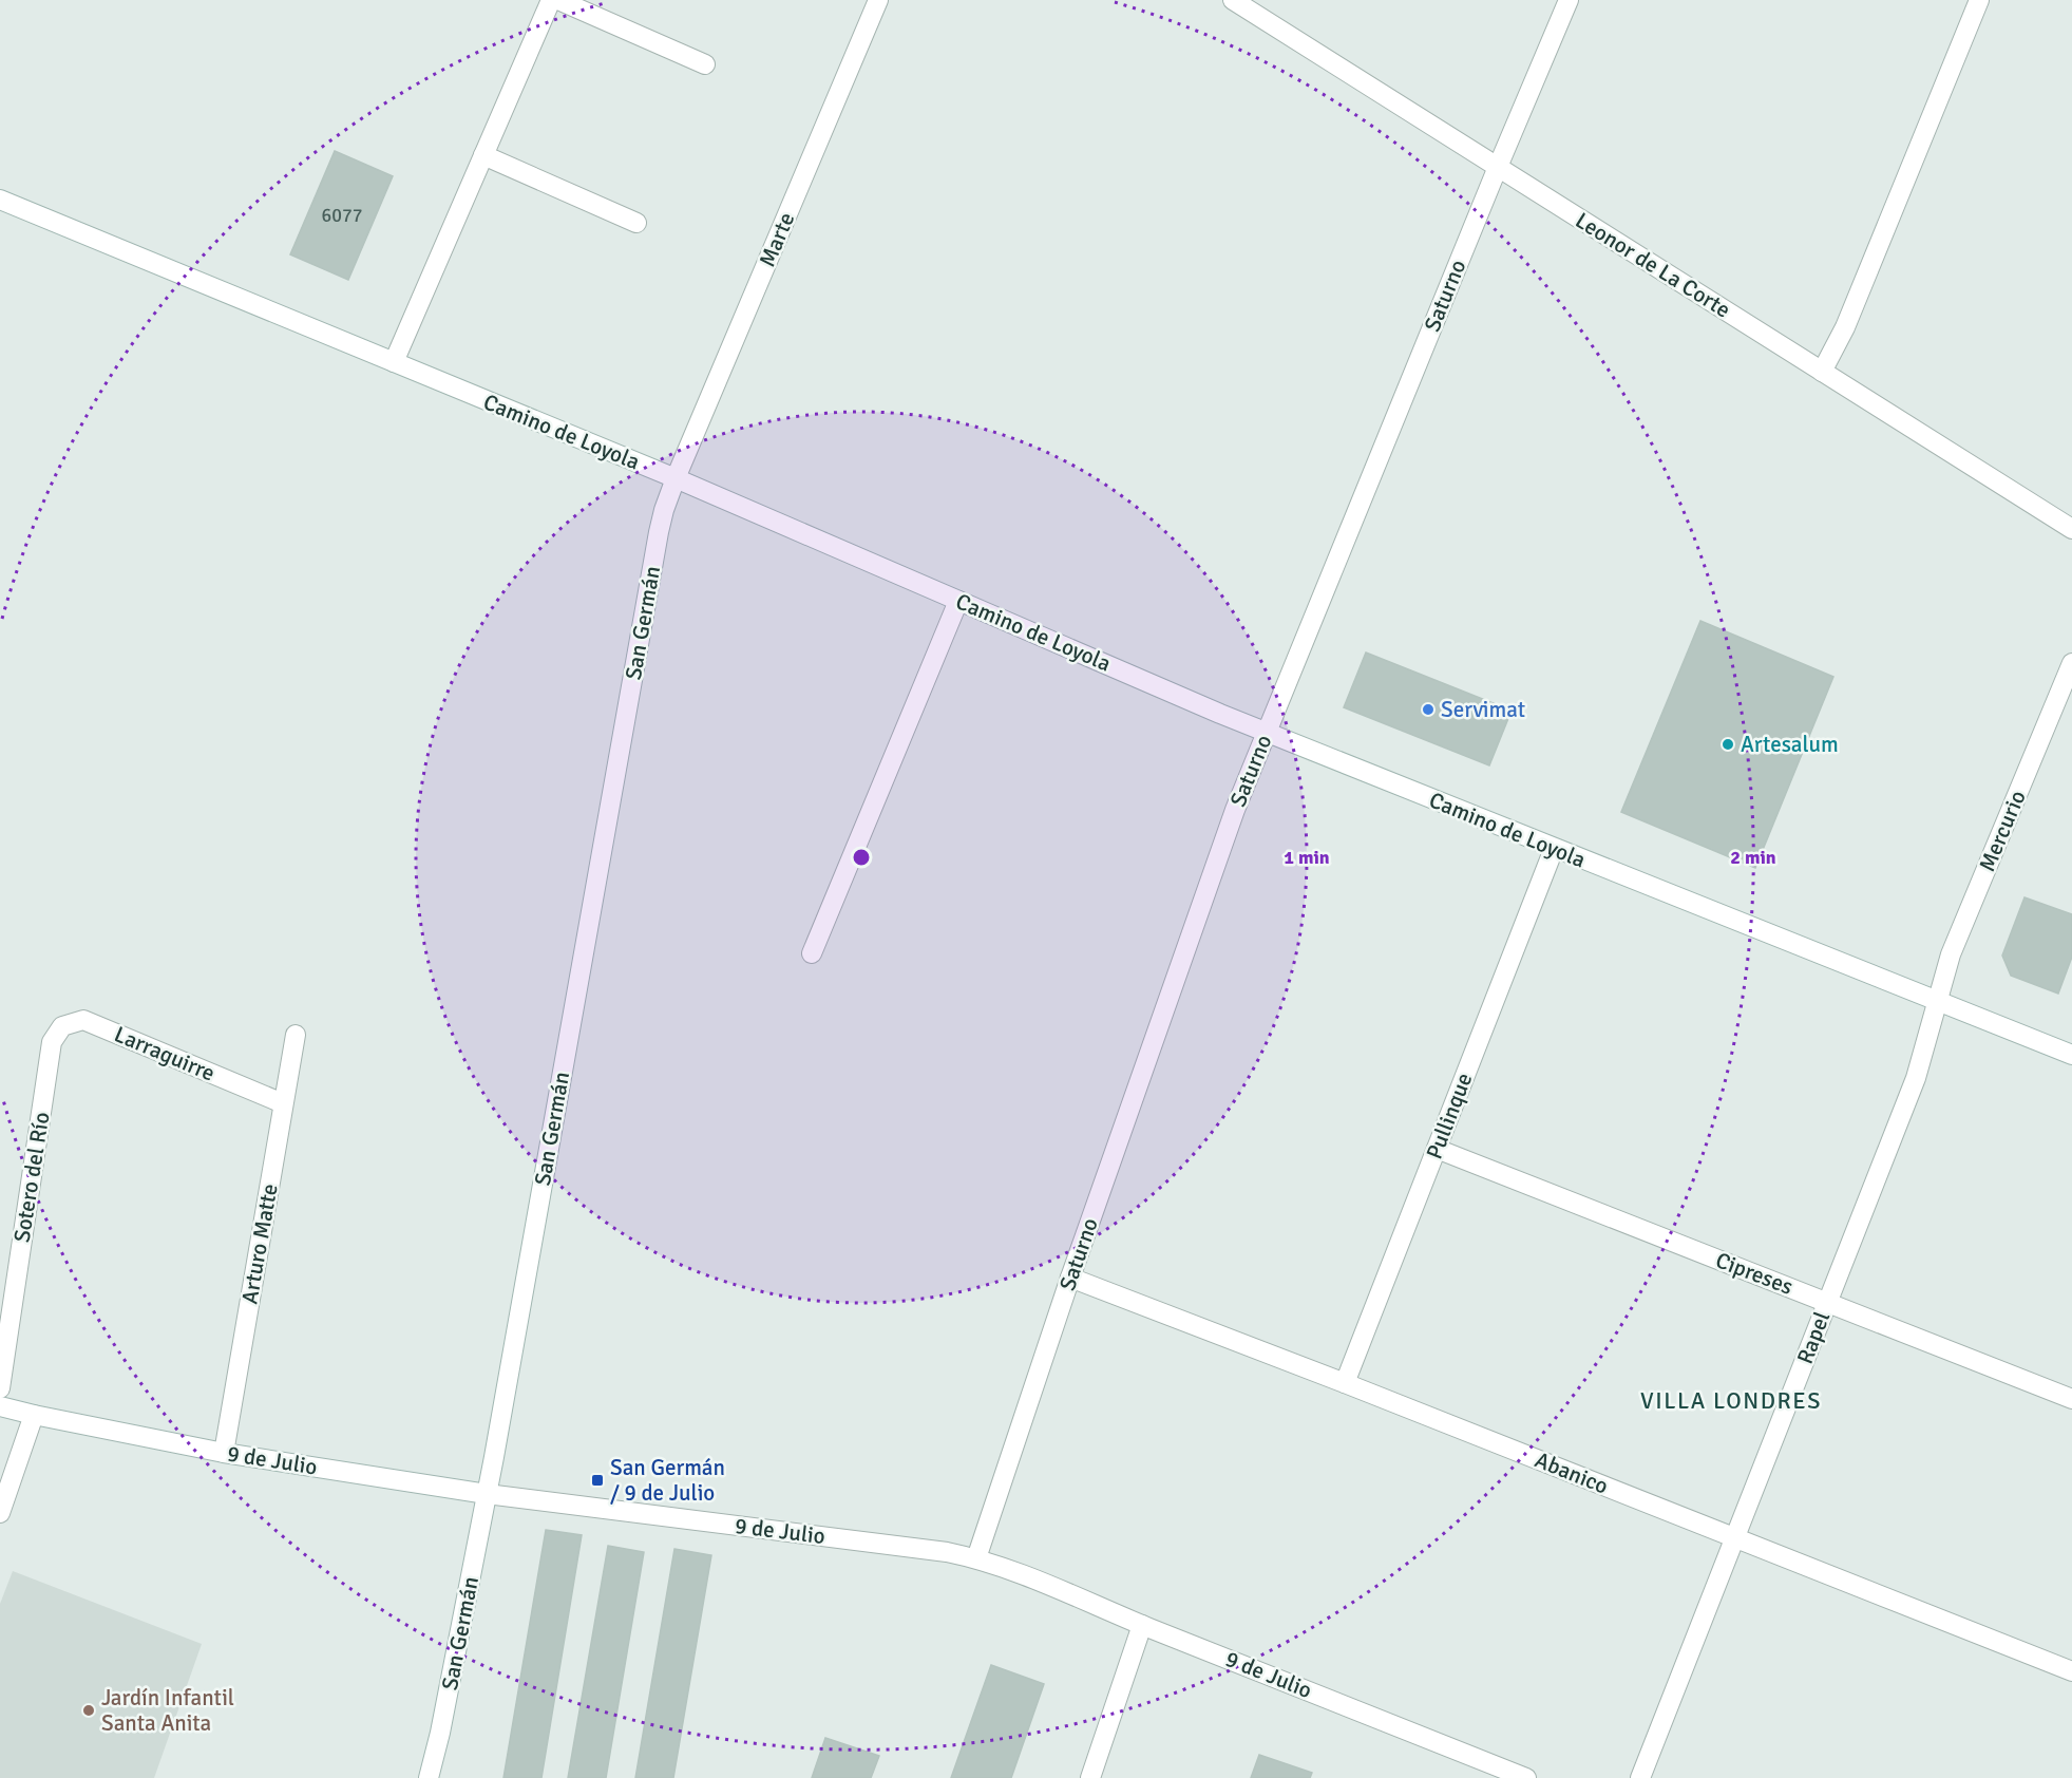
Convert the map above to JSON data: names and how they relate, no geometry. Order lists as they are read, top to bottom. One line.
{"streets":{"street":["Marte","Leonor de La Corte","Saturno","Camino de Loyola","San Germán","Mercurio","Larraguirre","Pullinque","Sotero del Río","Arturo Matte","Cipreses","Rapel","9 de Julio","Abanico"]},"crossings":[["Marte","Camino de Loyola"],["Marte","San Germán"],["Leonor de La Corte","Saturno"],["Saturno","Camino de Loyola"],["Saturno","9 de Julio"],["Saturno","Abanico"],["Camino de Loyola","San Germán"],["Camino de Loyola","Mercurio"],["Camino de Loyola","Pullinque"],["Camino de Loyola","Rapel"],["San Germán","9 de Julio"],["Mercurio","Rapel"],["Larraguirre","Sotero del Río"],["Larraguirre","Arturo Matte"],["Pullinque","Cipreses"],["Pullinque","Abanico"],["Arturo Matte","9 de Julio"],["Cipreses","Rapel"],["Rapel","Abanico"]],"districts":["VILLA LONDRES"],"places":{"other":["Servimat","Artesalum","Jardín Infantil Santa Anita"],"transit":["San Germán / 9 de Julio"]},"house_numbers":["6077"],"rings":["1 min","2 min"]}
